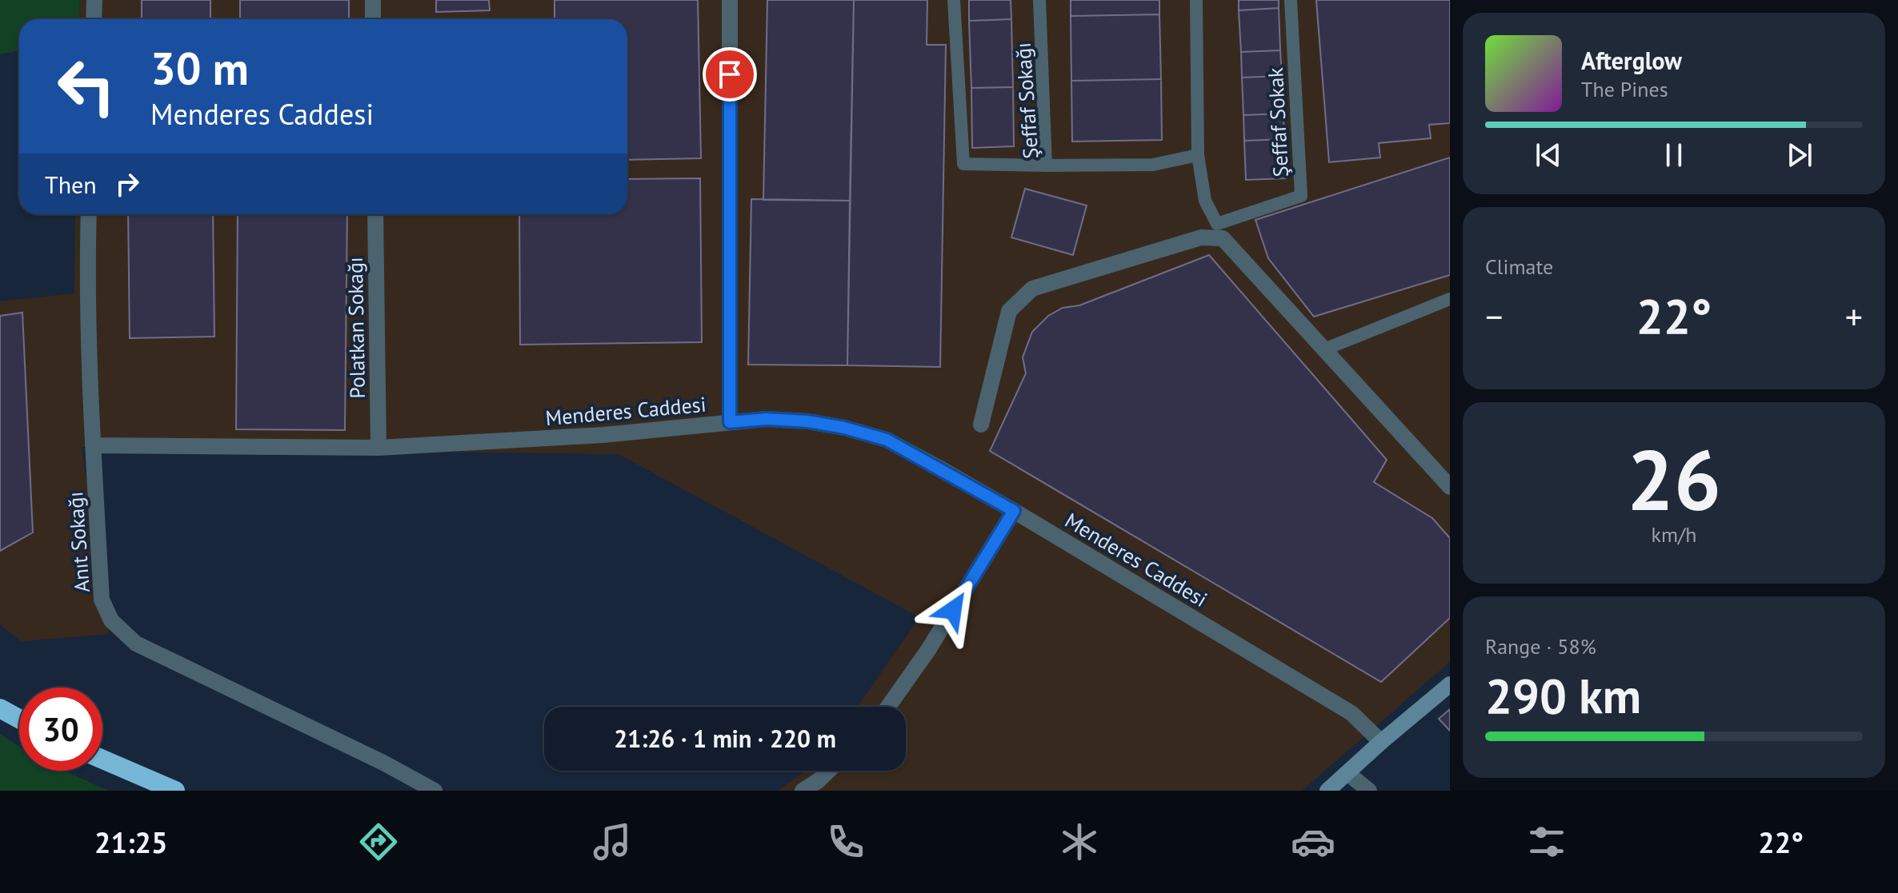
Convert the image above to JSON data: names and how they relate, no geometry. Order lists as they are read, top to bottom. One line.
{"streets":{"street":["Polatkan Sokağı","Menderes Caddesi","Anıt Sokağı"],"lane":["Şeffaf Sokağı","Şeffaf Sokak"]},"crossings":[["Şeffaf Sokağı","Şeffaf Sokak"],["Polatkan Sokağı","Menderes Caddesi"],["Menderes Caddesi","Anıt Sokağı"]],"page":{"turn":["30 m","Menderes Caddesi"],"song":["Afterglow","The Pines"],"then":"Then","tile":["Climate",["26","km/h"],["Range · 58%","290 km"]],"heat":["−","22°","+"],"limit":"30","trip":"21:26 · 1 min · 220 m","tabs":["21:25","22°"]}}
